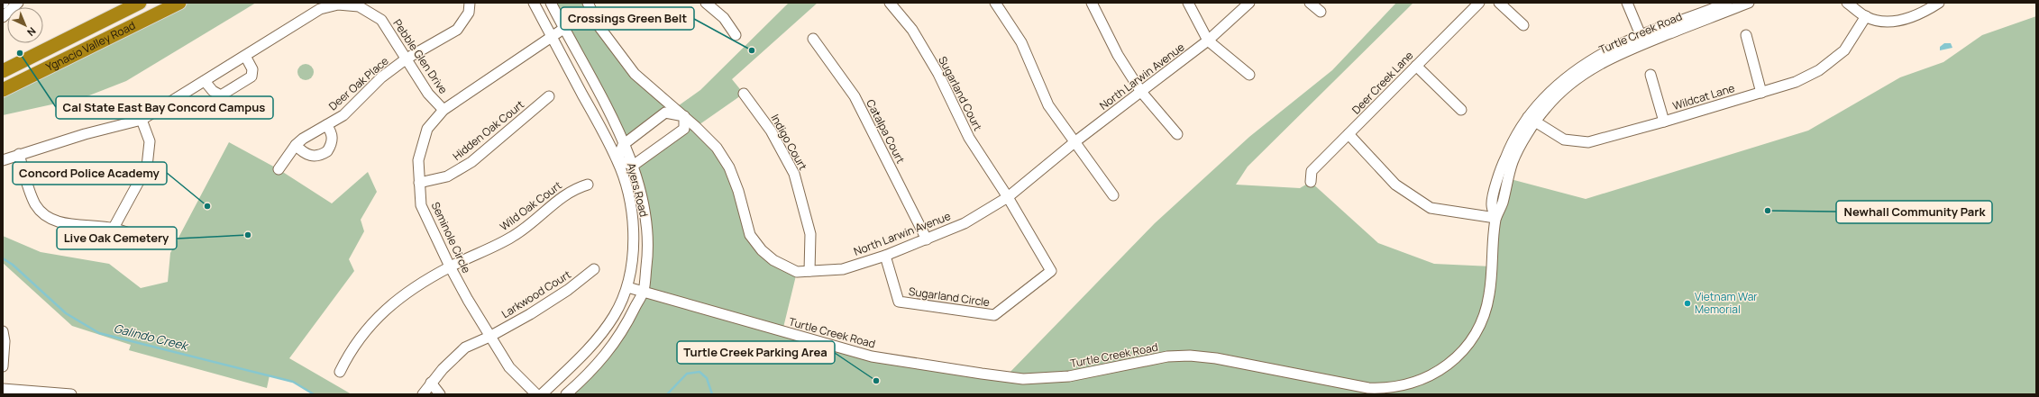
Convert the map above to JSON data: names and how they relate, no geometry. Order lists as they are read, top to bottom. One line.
{"streets":{"highway":["Ygnacio Valley Road"],"street":["Turtle Creek Road","Pebble Glen Drive","North Larwin Avenue","Deer Creek Lane","Deer Oak Place","Sugarland Court","Wildcat Lane","Hidden Oak Court","Catalpa Court","Indigo Court","Ayers Road","Wild Oak Court","Seminole Circle","Larkwood Court","Sugarland Circle"]},"crossings":[["Turtle Creek Road","Wildcat Lane"],["Turtle Creek Road","Ayers Road"],["Pebble Glen Drive","Deer Oak Place"],["Pebble Glen Drive","Seminole Circle"],["North Larwin Avenue","Sugarland Court"],["North Larwin Avenue","Catalpa Court"],["North Larwin Avenue","Indigo Court"],["North Larwin Avenue","Sugarland Circle"],["Sugarland Court","Sugarland Circle"],["Hidden Oak Court","Seminole Circle"],["Ayers Road","Seminole Circle"],["Wild Oak Court","Seminole Circle"],["Seminole Circle","Larkwood Court"]],"water":["Galindo Creek"],"places":["Crossings Green Belt","Cal State East Bay Concord Campus","Concord Police Academy","Newhall Community Park","Live Oak Cemetery","Vietnam War Memorial","Turtle Creek Parking Area"],"north":"bottom right"}
